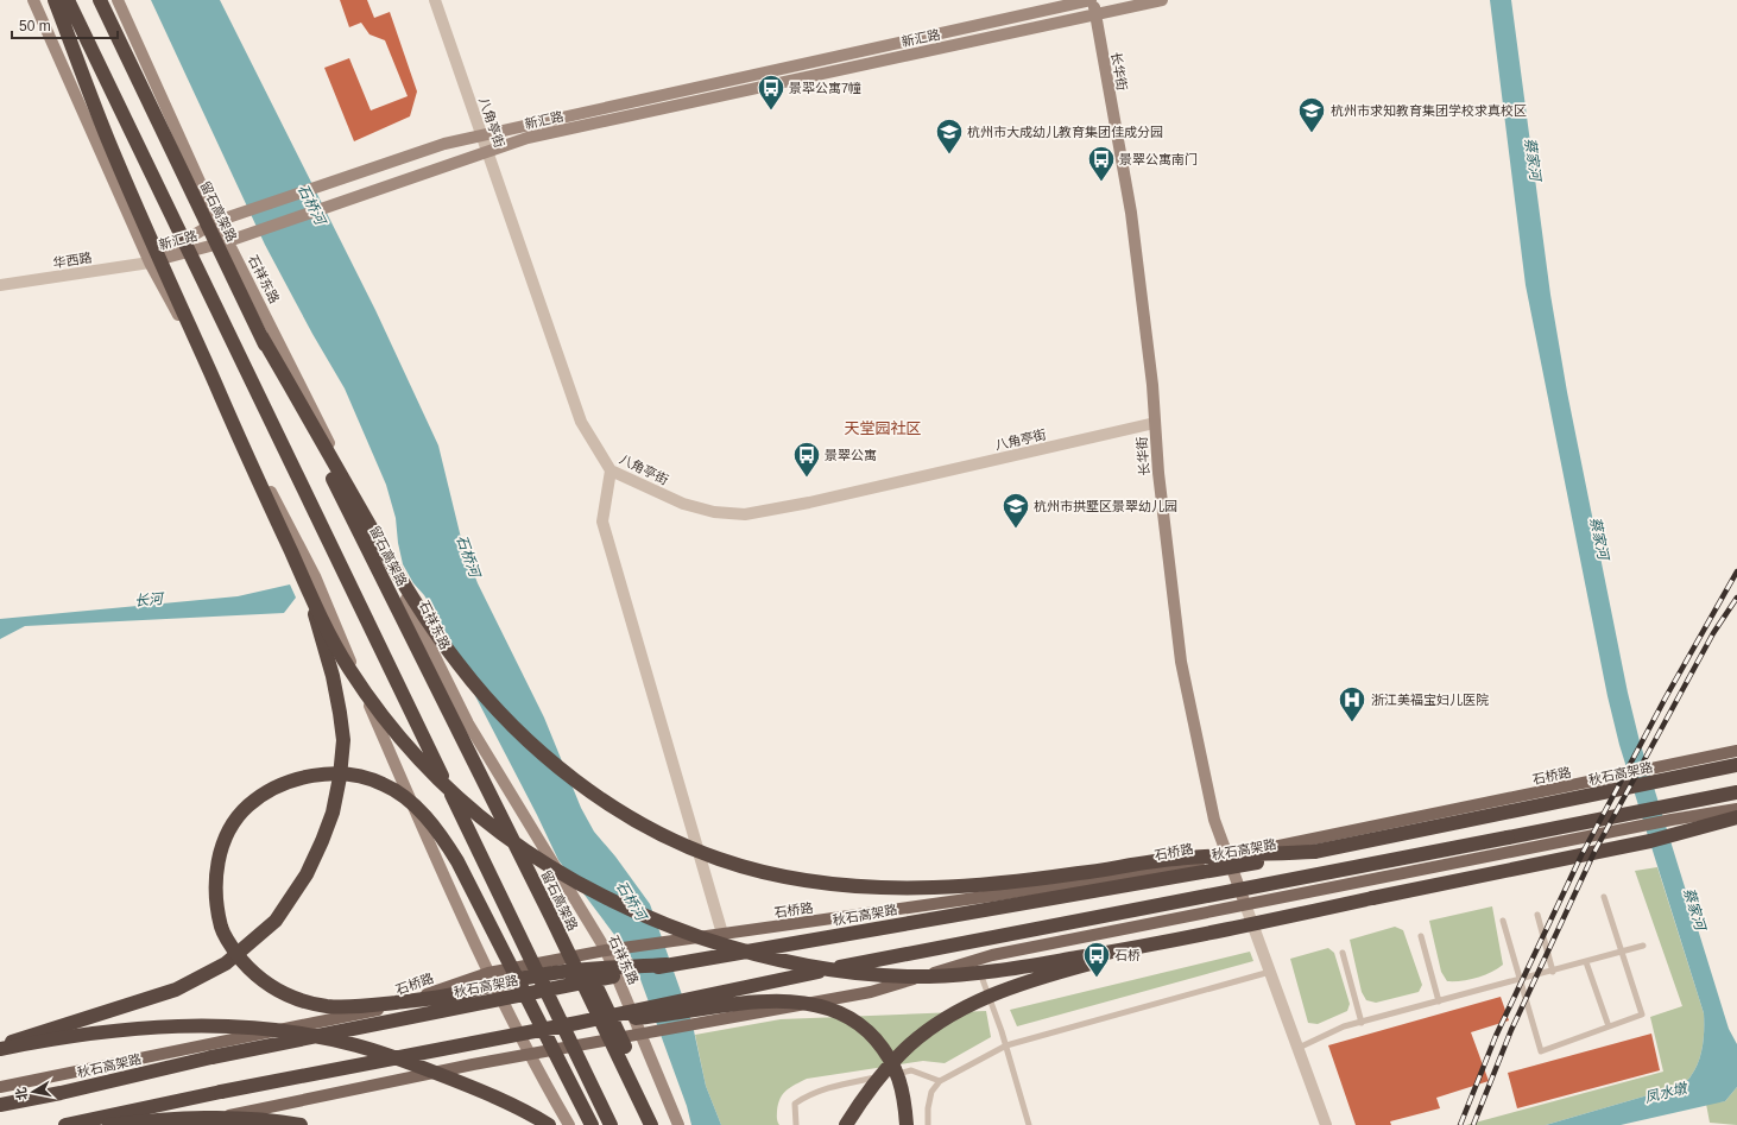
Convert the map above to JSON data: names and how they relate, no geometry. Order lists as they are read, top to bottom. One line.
{"streets":{"highway":["留石高架路","秋石高架路"],"main road":["石桥路"],"street":["新汇路","长华街","八角亭街","华西路","石祥东路"]},"crossings":[["新汇路","长华街"],["新汇路","八角亭街"],["新汇路","华西路"],["新汇路","石祥东路"],["长华街","八角亭街"],["长华街","石桥路"],["石祥东路","石桥路"]],"districts":["天堂园社区"],"water":["蔡家河","石桥河","长河","凤水墩"],"places":{"bus stop":["景翆公寓7幢","景翠公寓南门","景翠公寓","石桥"],"school or university":["杭州市求知教育集团学校求真校区","杭州市大成幼儿教育集团佳成分园","杭州市拱墅区景翠幼儿园"],"hospital":["浙江美福宝妇儿医院"]},"scale_bar":"50 m","north":"left"}
